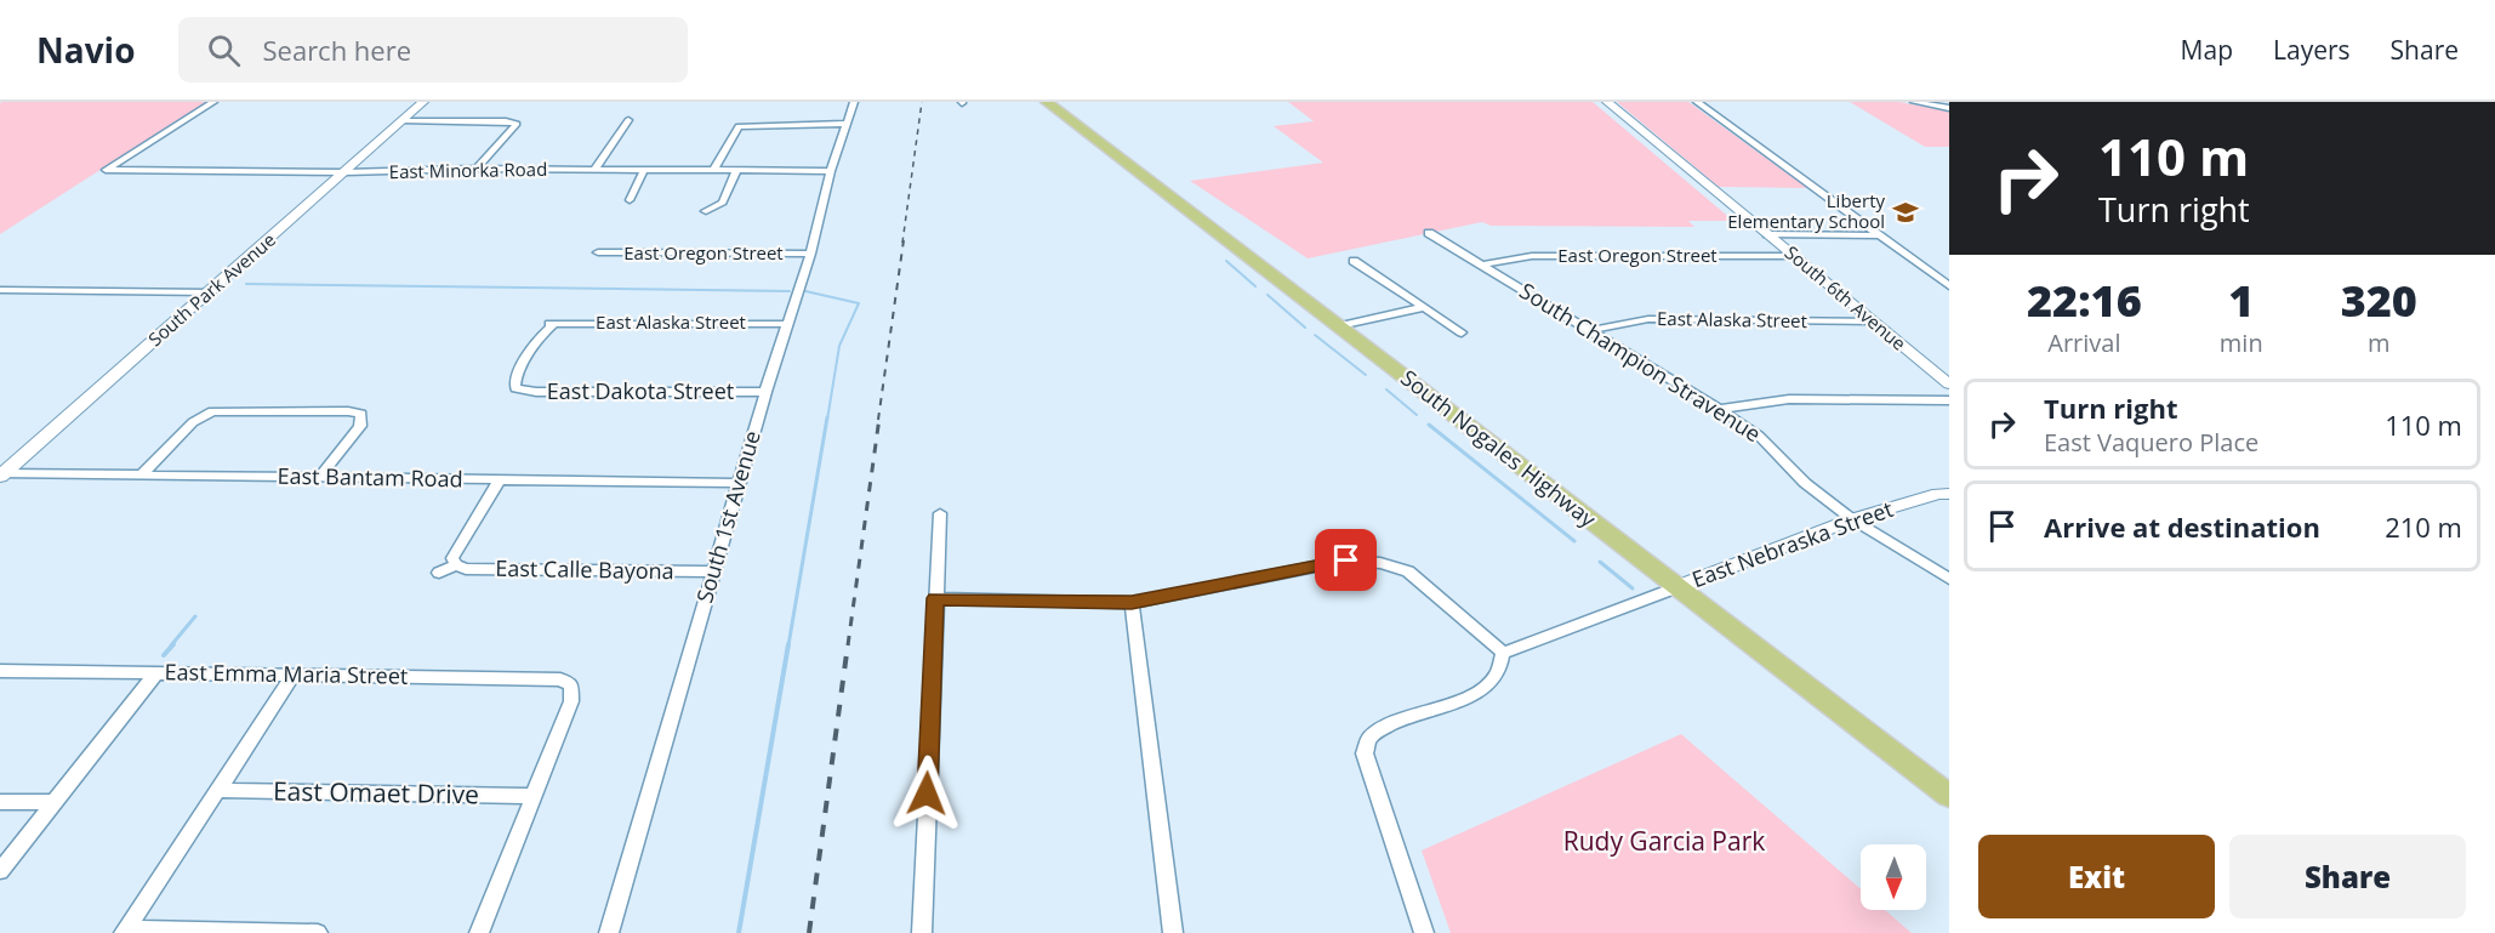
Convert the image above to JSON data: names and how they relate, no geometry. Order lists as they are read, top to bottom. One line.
{"streets":{"main road":["South Park Avenue","South Nogales Highway"],"street":["East Minorka Road","East Oregon Street","South 6th Avenue","East Alaska Street","South Champion Stravenue","East Dakota Street","East Bantam Road","South 1st Avenue","East Nebraska Street","East Calle Bayona","East Emma Maria Street","East Omaet Drive"]},"crossings":[["East Minorka Road","South Park Avenue"],["East Minorka Road","South 1st Avenue"],["East Oregon Street","South 6th Avenue"],["East Oregon Street","South Champion Stravenue"],["East Oregon Street","South 1st Avenue"],["South Park Avenue","East Bantam Road"],["South 6th Avenue","East Alaska Street"],["East Alaska Street","South Champion Stravenue"],["East Alaska Street","East Dakota Street"],["East Alaska Street","South 1st Avenue"],["South Champion Stravenue","East Nebraska Street"],["East Dakota Street","South 1st Avenue"],["South Nogales Highway","East Nebraska Street"],["East Bantam Road","South 1st Avenue"],["South 1st Avenue","East Calle Bayona"],["East Emma Maria Street","East Omaet Drive"]],"parks":["Rudy Garcia Park"],"places":{"school or university":["Liberty Elementary School"]},"north":"bottom","page":{"header":"Navio","search":"Search here","nav":["Map","Layers","Share"],"turn":["110 m","Turn right"],"eta":["22:16","Arrival","1","min","320","m"],"list":[{"name":"Turn right","note":"East Vaquero Place","value":"110 m"},{"name":"Arrive at destination","value":"210 m"}],"buttons":["Exit","Share"]}}
